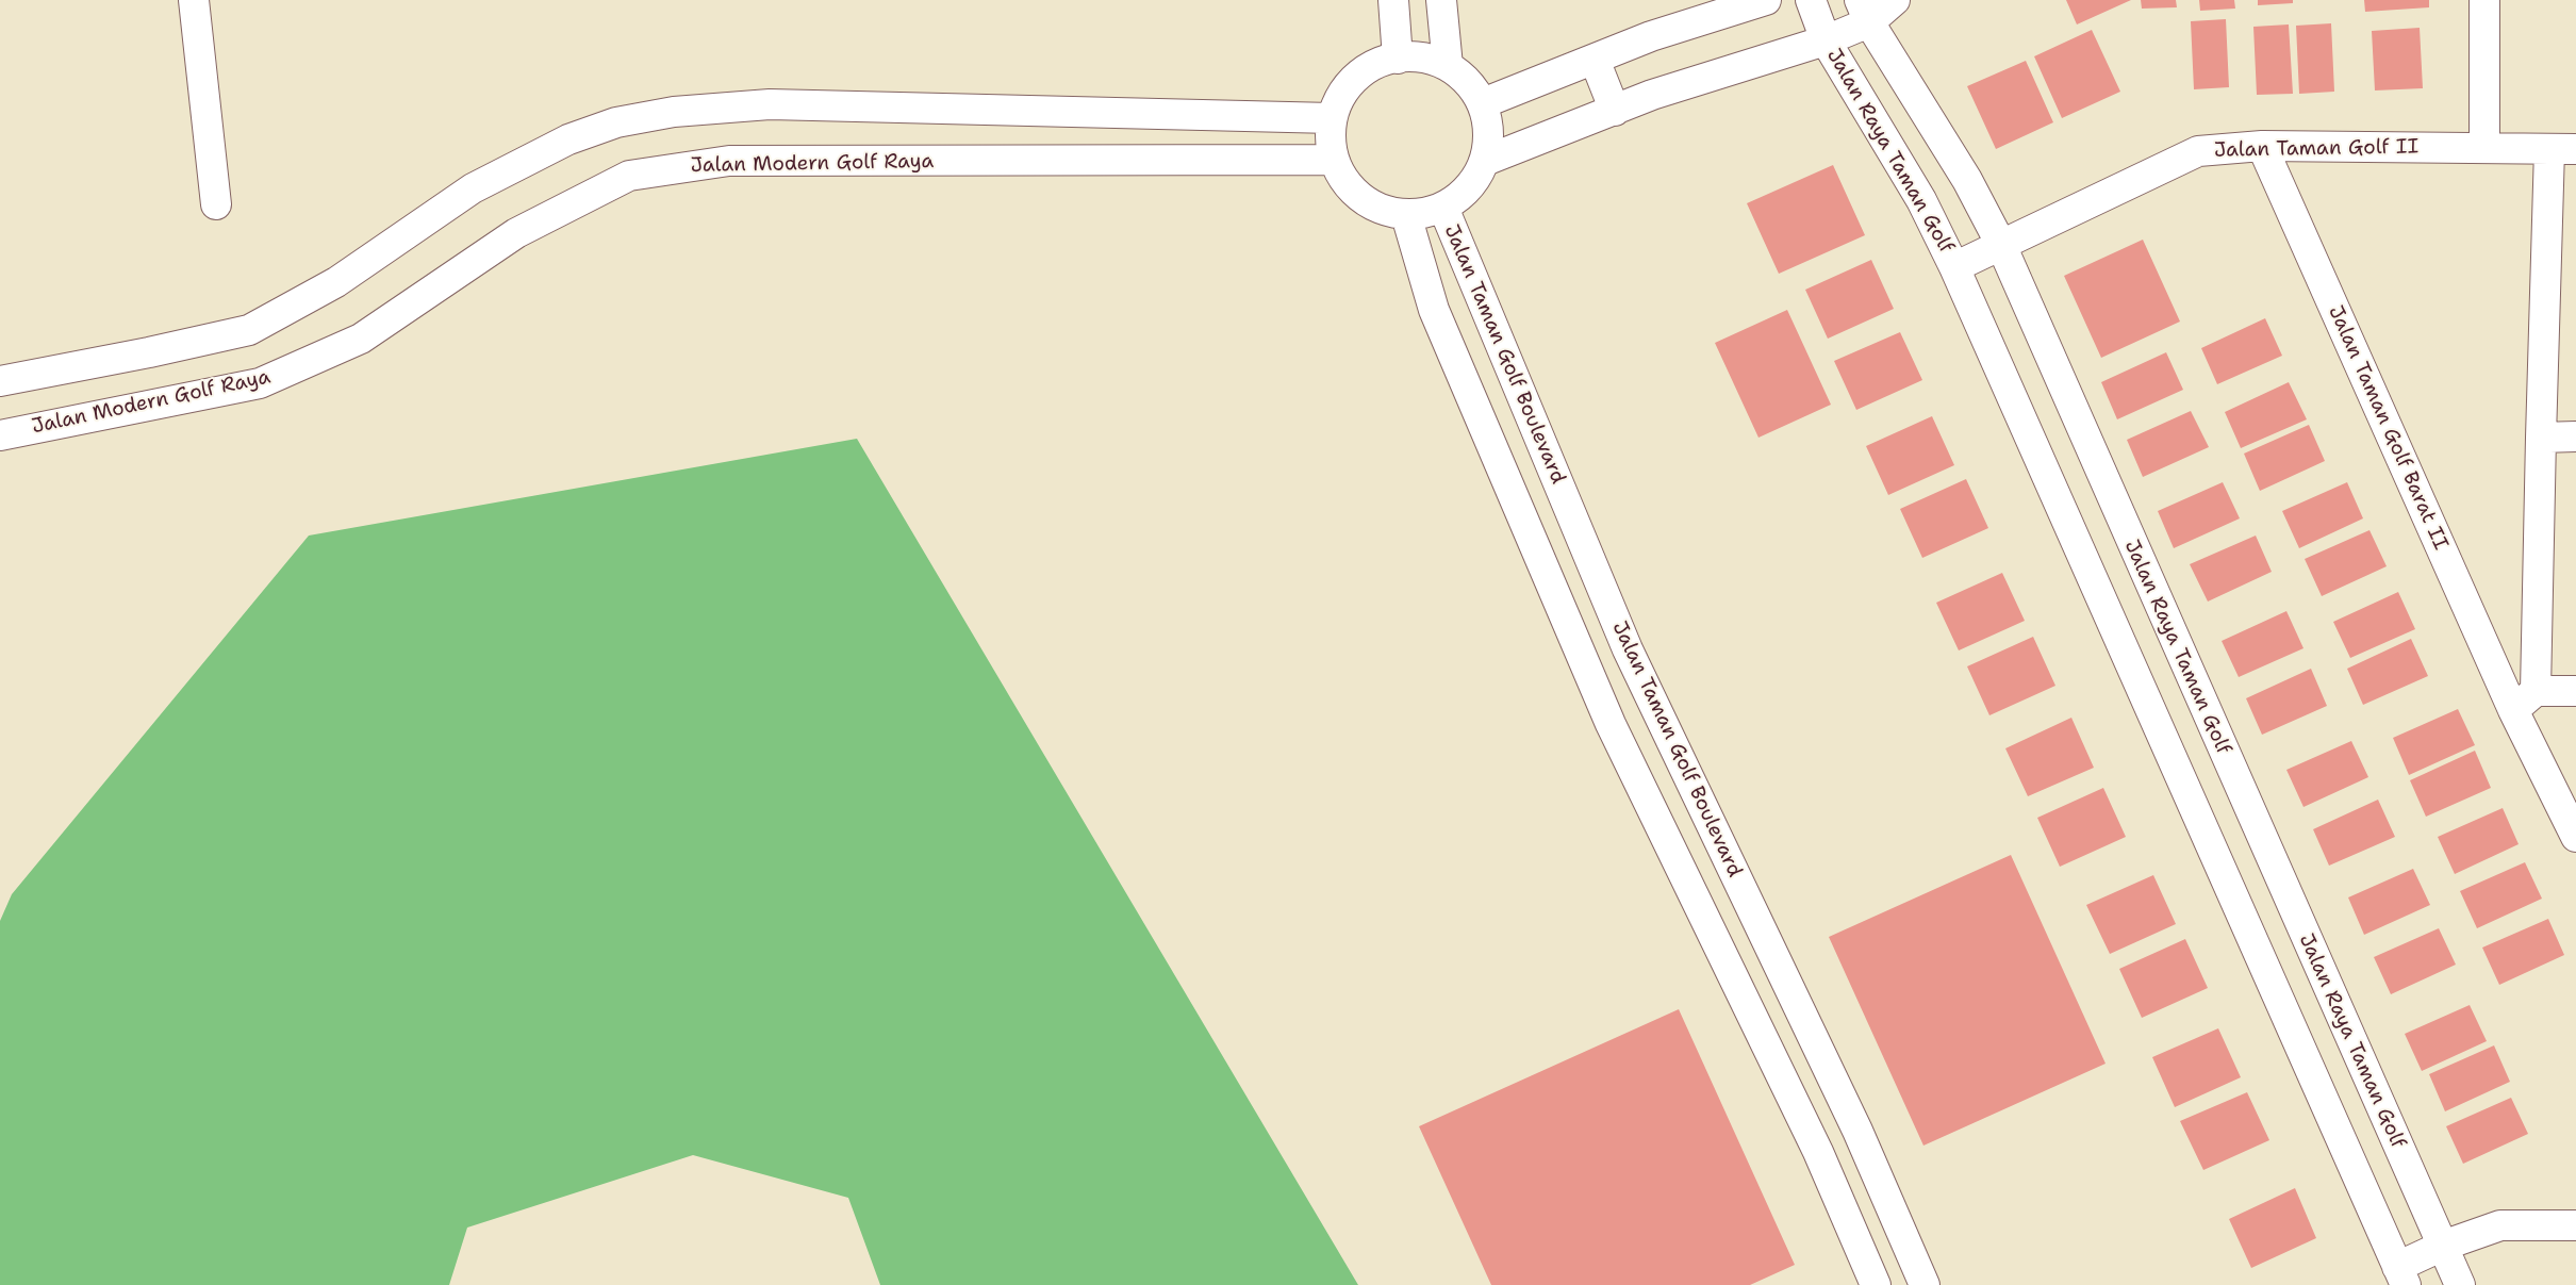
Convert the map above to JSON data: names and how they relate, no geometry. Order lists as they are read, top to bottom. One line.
{"streets":{"street":["Jalan Taman Golf II","Jalan Raya Taman Golf","Jalan Modern Golf Raya","Jalan Taman Golf Boulevard","Jalan Taman Golf Barat II"]},"crossings":[["Jalan Taman Golf II","Jalan Raya Taman Golf"],["Jalan Taman Golf II","Jalan Taman Golf Barat II"],["Jalan Raya Taman Golf","Jalan Modern Golf Raya"],["Jalan Raya Taman Golf","Jalan Taman Golf Boulevard"],["Jalan Modern Golf Raya","Jalan Taman Golf Boulevard"]]}
